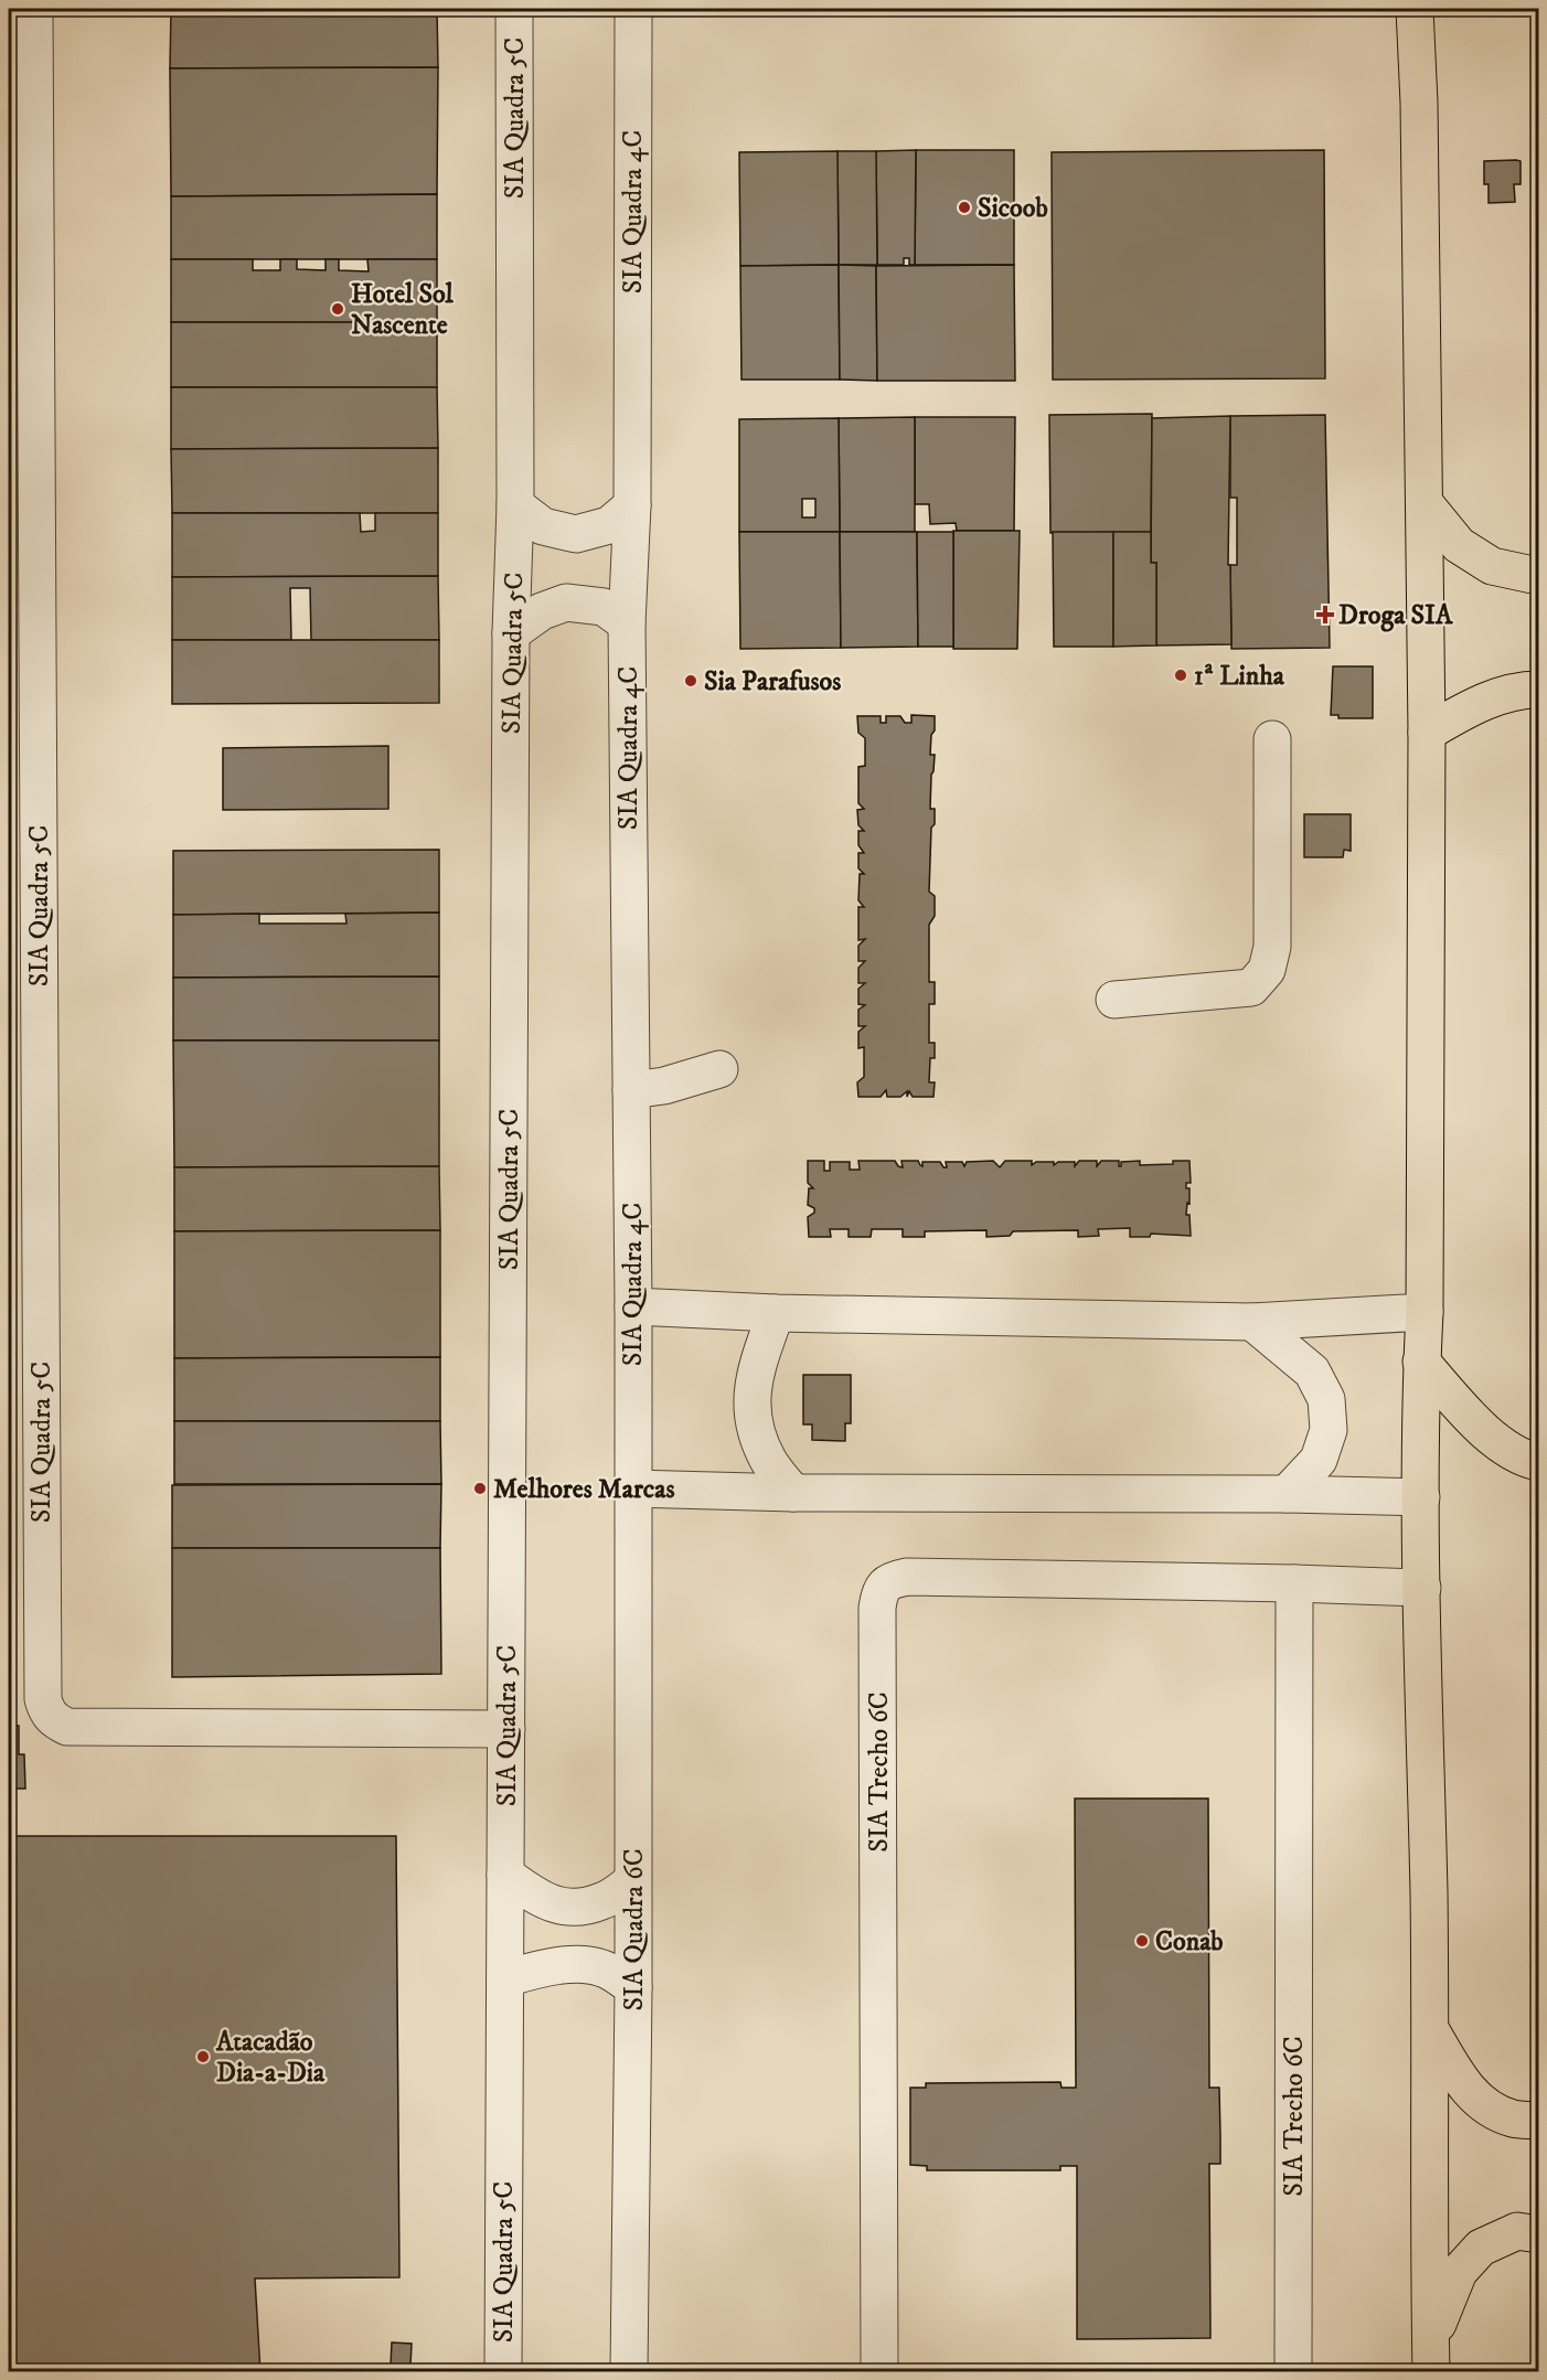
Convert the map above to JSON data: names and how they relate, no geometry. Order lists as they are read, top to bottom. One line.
{"streets":{"street":["SIA Quadra 5C","SIA Quadra 4C","SIA Trecho 6C","SIA Quadra 6C"]},"crossings":[["SIA Quadra 4C","SIA Quadra 6C"]],"places":{"other":["Sicoob","Hotel Sol Nascente","1ª Linha","Sia Parafusos","Melhores Marcas","Conab","Atacadão Dia-a-Dia"],"health":["Droga SIA"]}}
